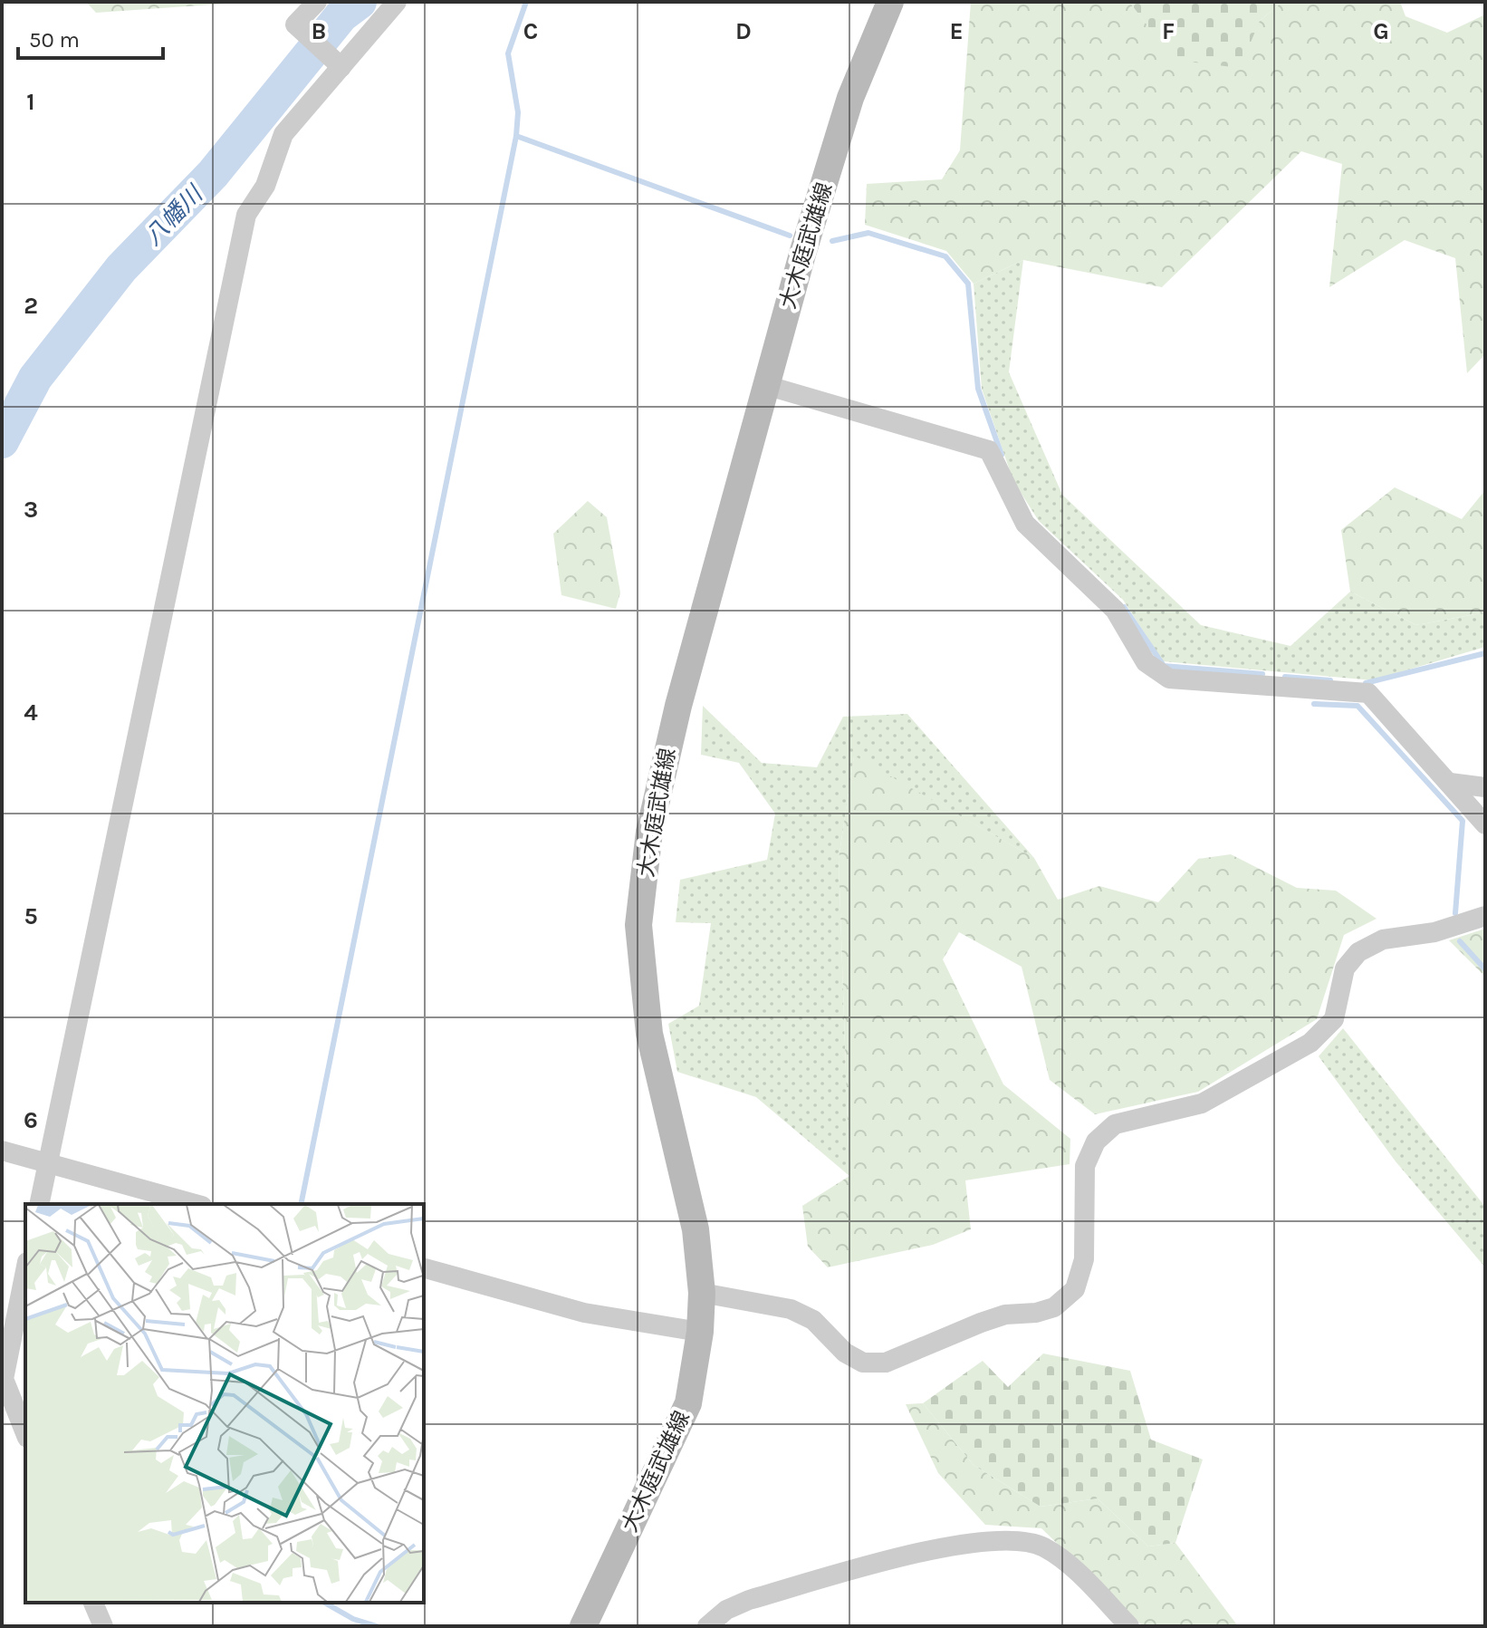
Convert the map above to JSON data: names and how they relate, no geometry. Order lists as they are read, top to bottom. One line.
{"streets":{"main road":["大木庭武雄線"]},"water":["八幡川"],"scale_bar":"50 m","grid":{"columns":["B","C","D","E","F","G"],"rows":["1","2","3","4","5","6"]}}
